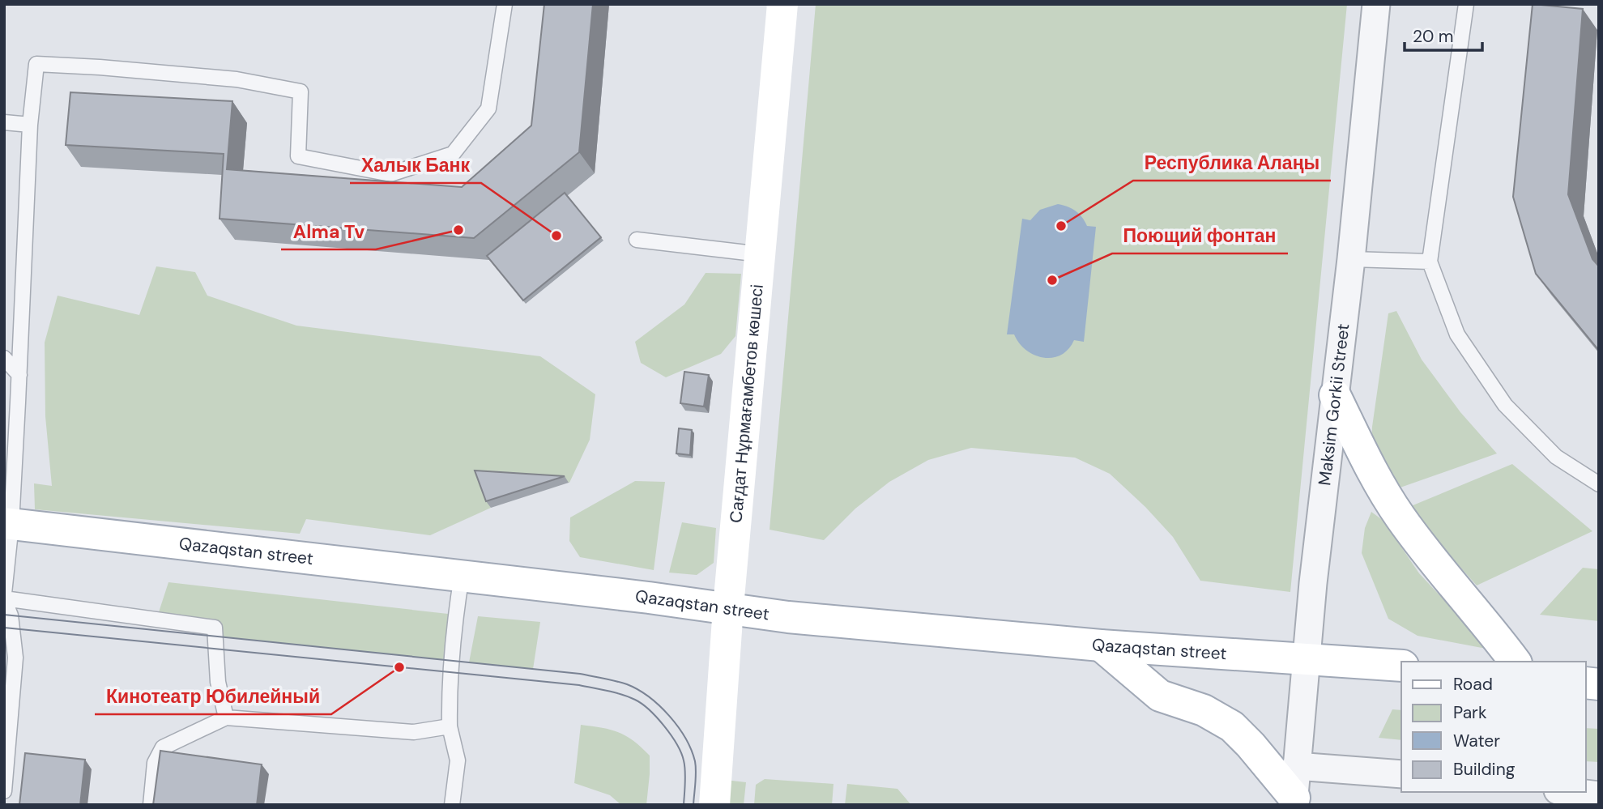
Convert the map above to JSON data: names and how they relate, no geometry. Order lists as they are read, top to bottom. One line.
{"streets":{"main road":["Сағдат Нұрмағамбетов көшесі","Qazaqstan street"],"street":["Maksim Gorkii Street"]},"crossings":[["Сағдат Нұрмағамбетов көшесі","Qazaqstan street"],["Maksim Gorkii Street","Qazaqstan street"]],"places":["Республика Алаңы","Alma Tv","Халык Банк","Поющий фонтан","Кинотеатр Юбилейный"],"legend":["Road","Park","Water","Building"],"scale_bar":"20 m"}
